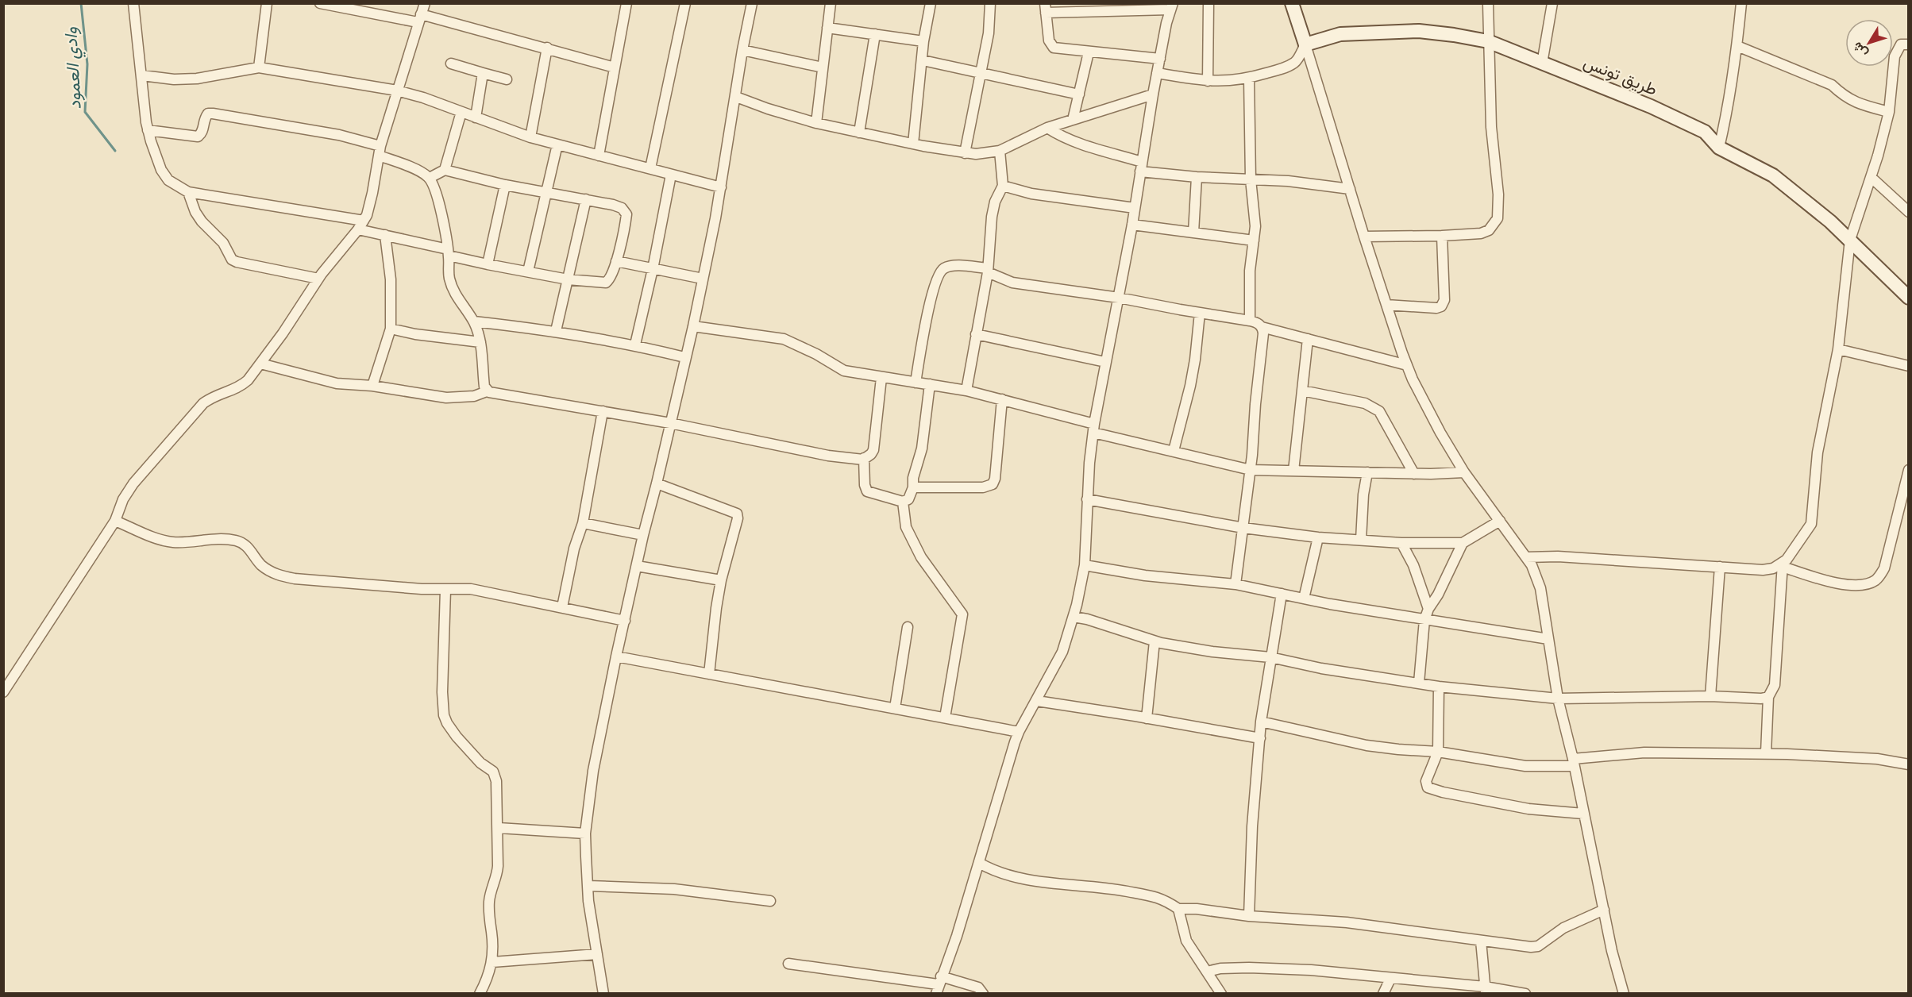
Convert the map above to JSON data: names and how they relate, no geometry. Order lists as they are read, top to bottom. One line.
{"streets":{"main road":["طريق تونس"]},"water":["وادي العمود"],"north":"bottom left"}
